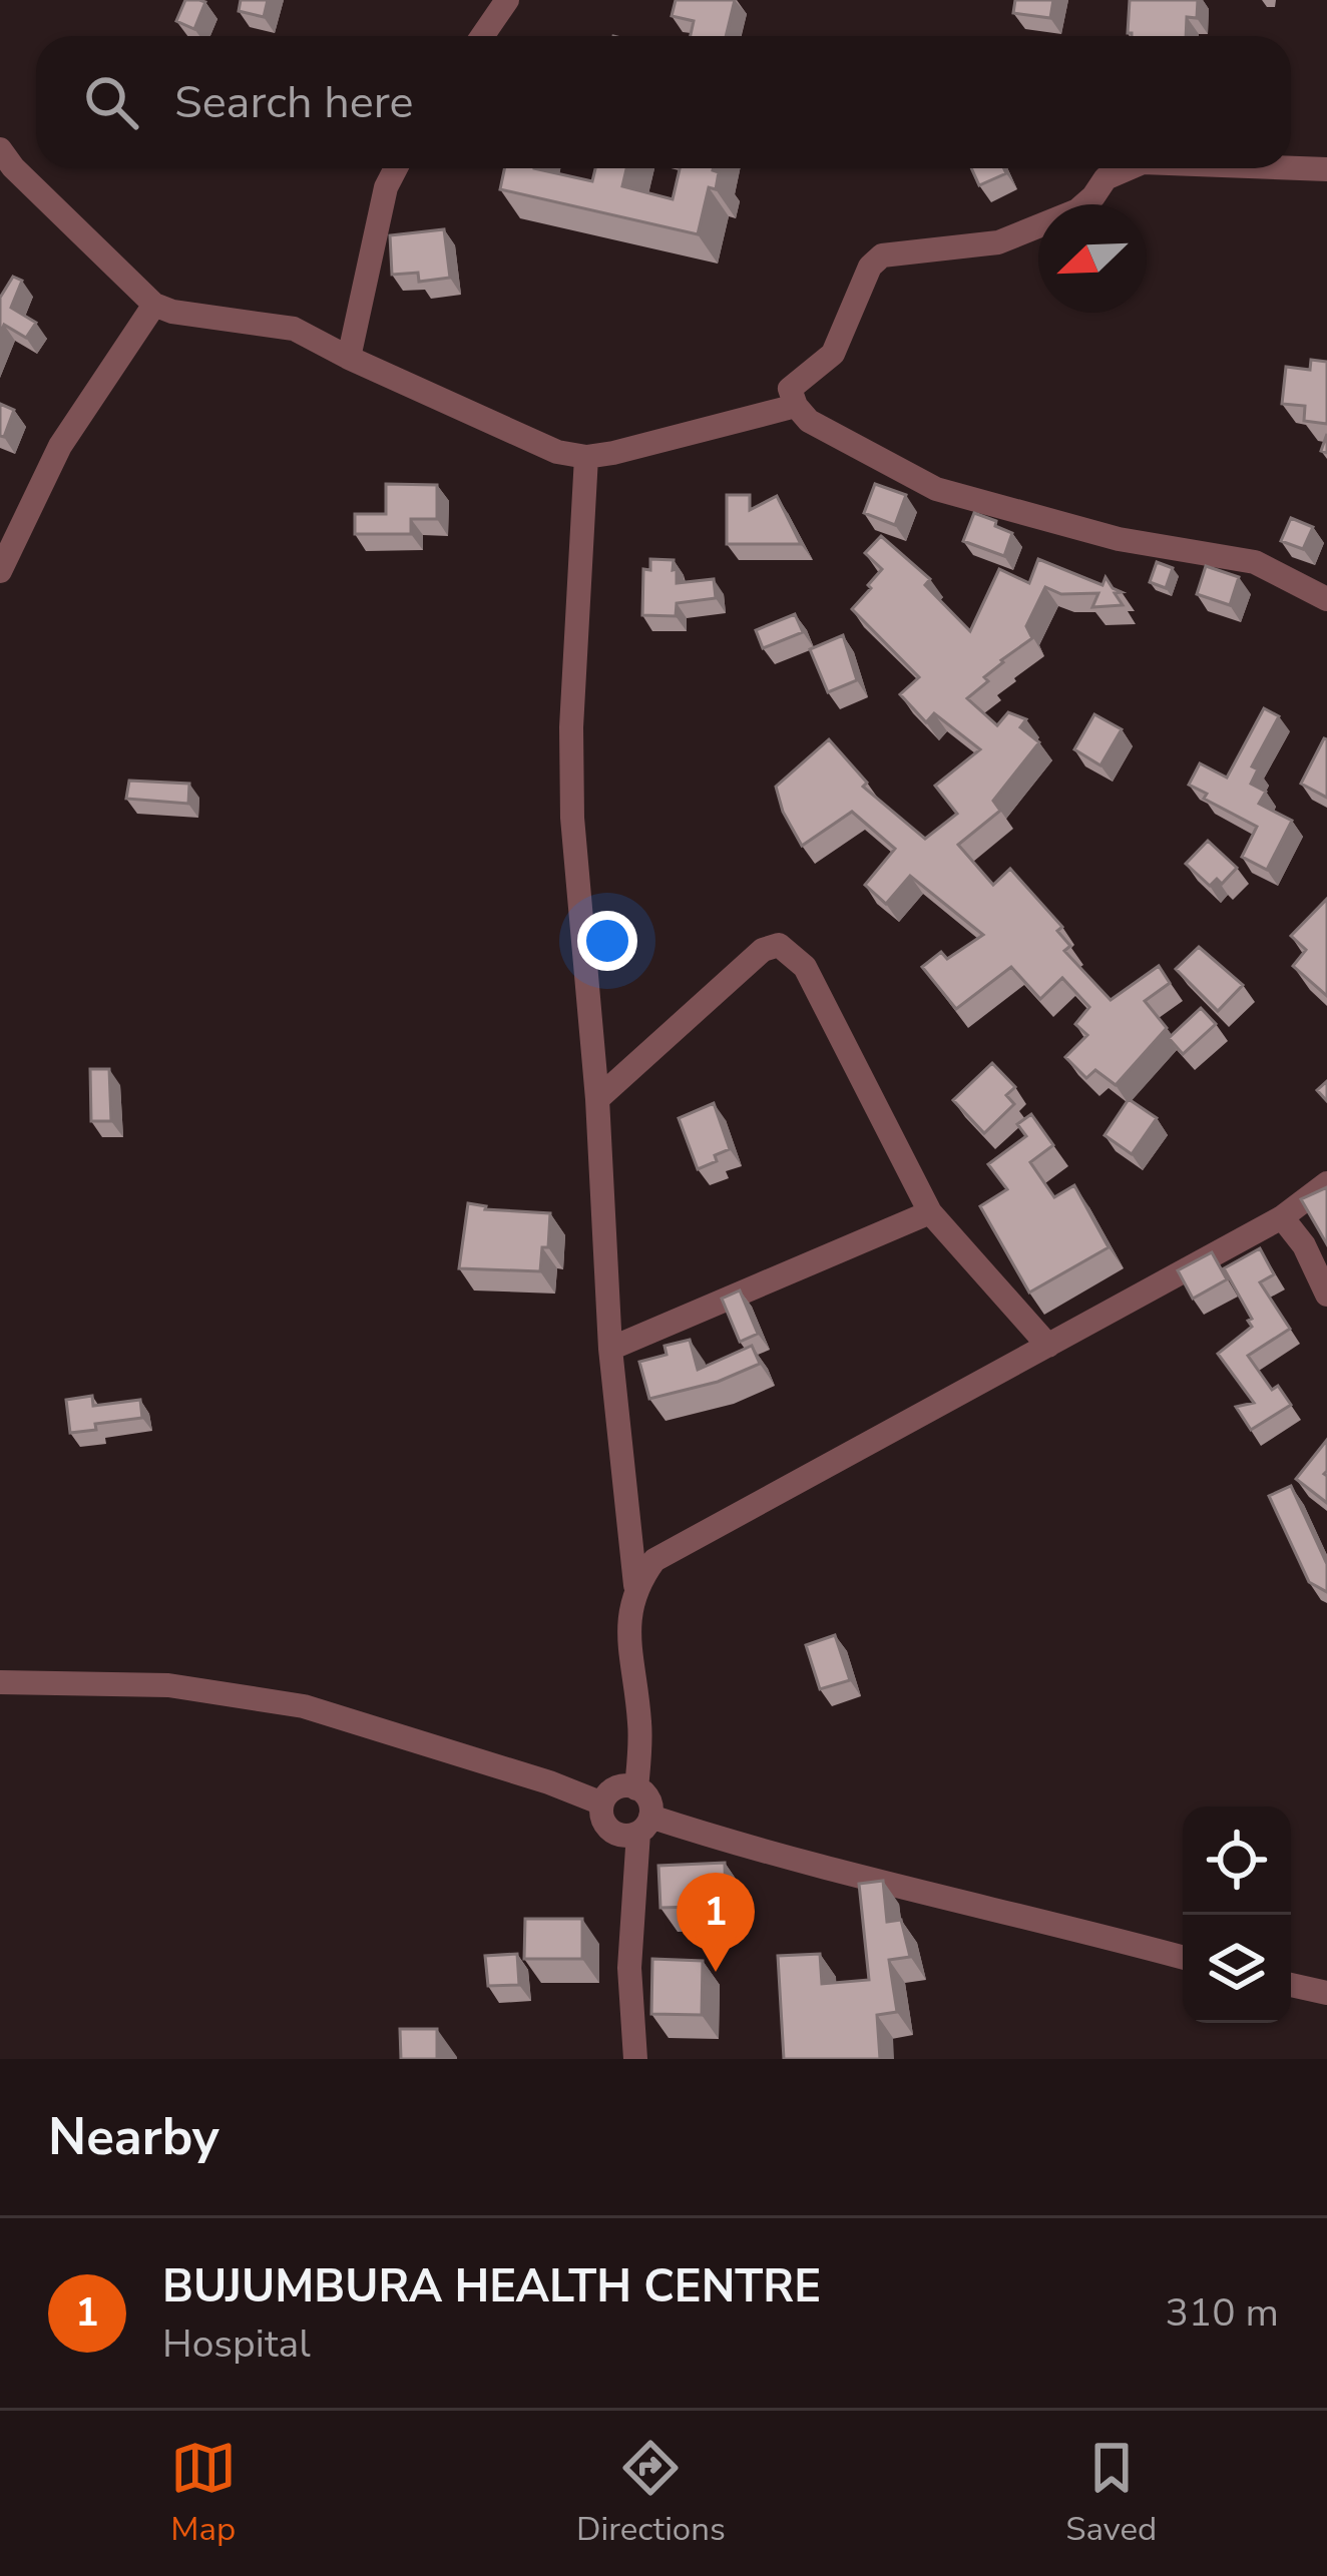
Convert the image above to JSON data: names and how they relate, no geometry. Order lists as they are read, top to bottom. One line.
{"north":"bottom left","page":{"search":"Search here","pins":"1","heading":"Nearby","list":[{"mark":"1","name":"BUJUMBURA HEALTH CENTRE","note":"Hospital","value":"310 m"}],"nav":["Map","Directions","Saved"]}}
